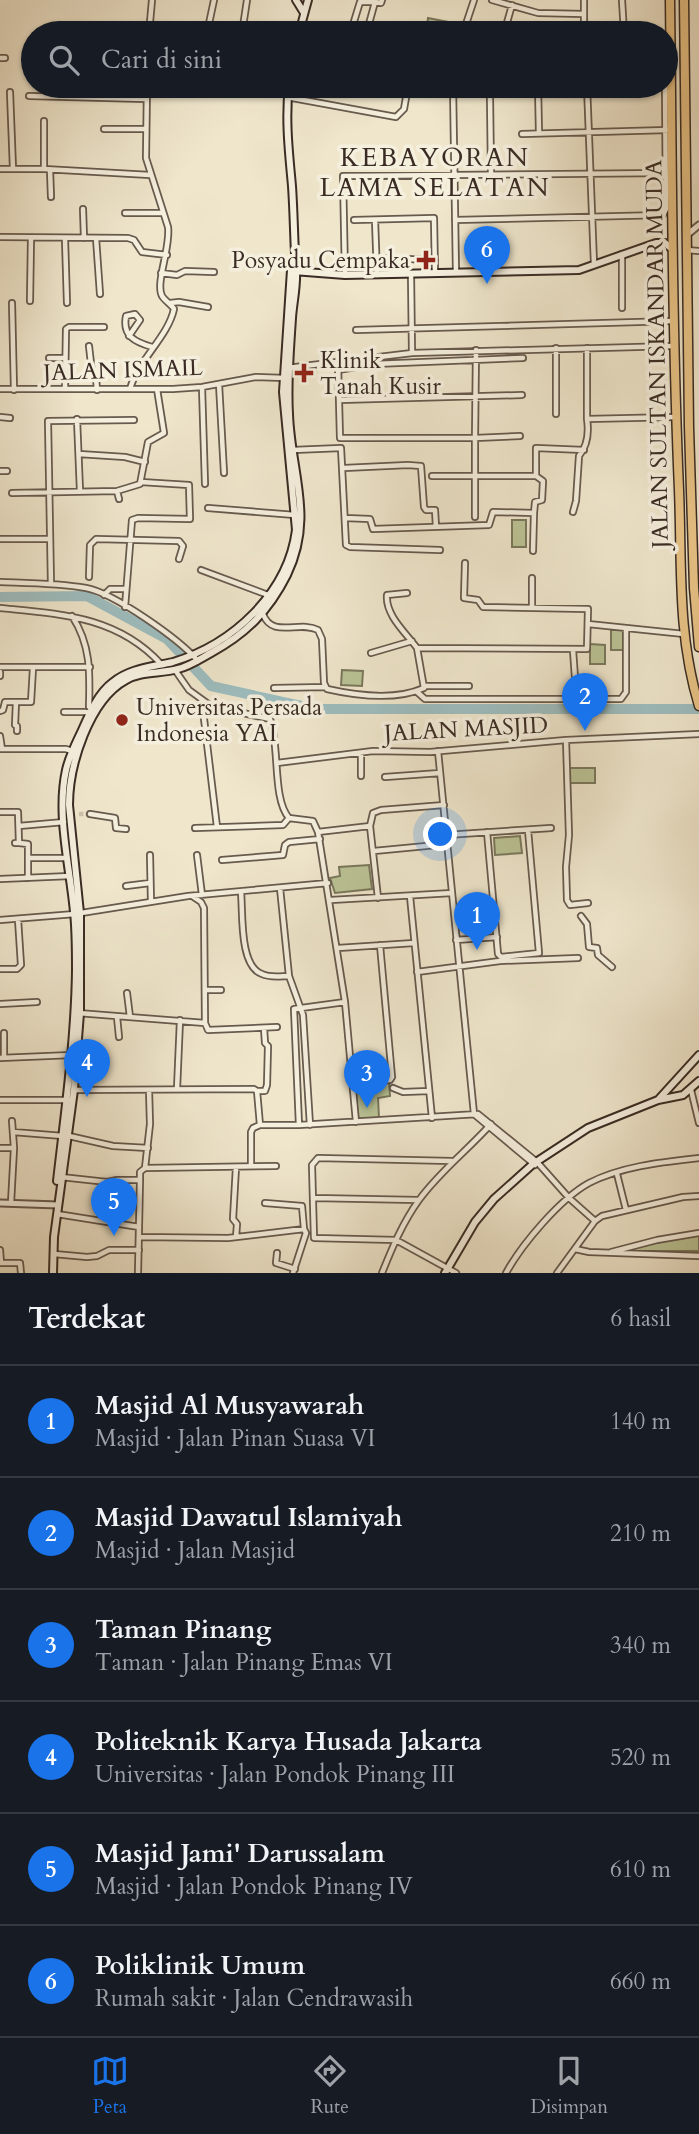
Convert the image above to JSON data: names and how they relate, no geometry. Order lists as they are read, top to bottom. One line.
{"streets":{"highway":["JALAN SULTAN ISKANDAR MUDA"],"street":["JALAN ISMAIL","JALAN MASJID"]},"districts":["KEBAYORAN LAMA SELATAN"],"places":{"health":["Posyadu Cempaka","Klinik Tanah Kusir"],"other":["Universitas Persada Indonesia YAI"]},"page":{"search":"Cari di sini","pins":["6","2","1","4","3","5"],"heading":["Terdekat","6 hasil"],"list":[{"mark":"1","name":"Masjid Al Musyawarah","note":"Masjid · Jalan Pinan Suasa VI","value":"140 m"},{"mark":"2","name":"Masjid Dawatul Islamiyah","note":"Masjid · Jalan Masjid","value":"210 m"},{"mark":"3","name":"Taman Pinang","note":"Taman · Jalan Pinang Emas VI","value":"340 m"},{"mark":"4","name":"Politeknik Karya Husada Jakarta","note":"Universitas · Jalan Pondok Pinang III","value":"520 m"},{"mark":"5","name":"Masjid Jami' Darussalam","note":"Masjid · Jalan Pondok Pinang IV","value":"610 m"},{"mark":"6","name":"Poliklinik Umum","note":"Rumah sakit · Jalan Cendrawasih","value":"660 m"}],"nav":["Peta","Rute","Disimpan"]}}
